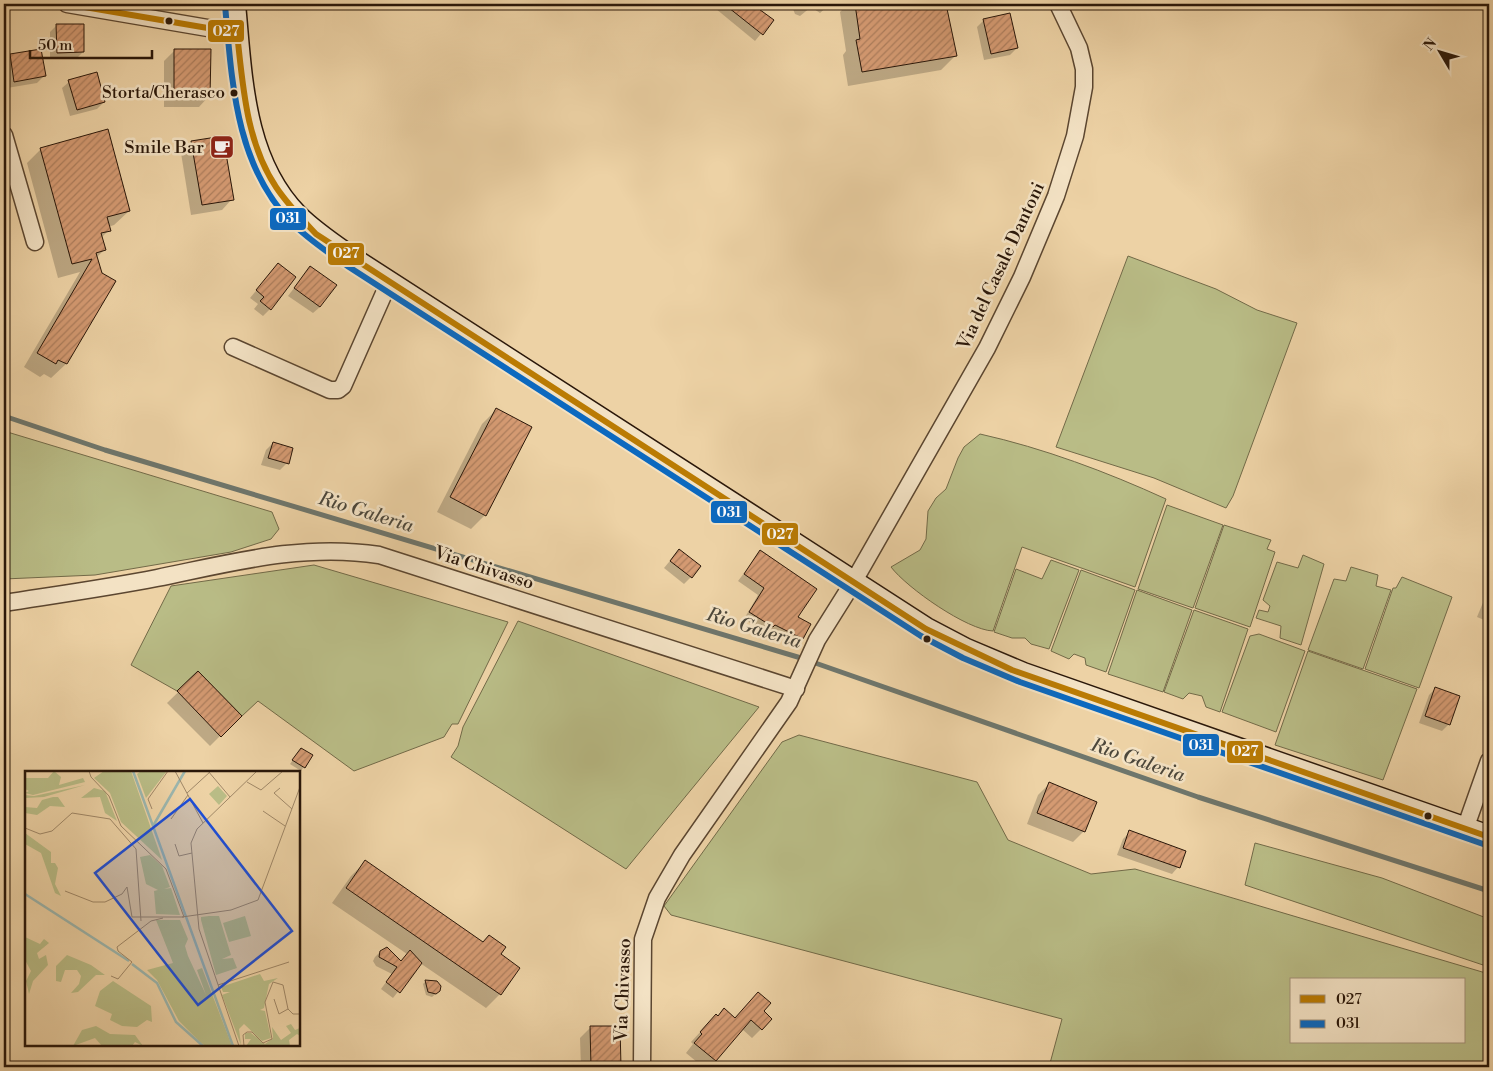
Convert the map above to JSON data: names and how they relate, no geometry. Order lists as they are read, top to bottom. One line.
{"streets":{"street":["Via del Casale Dantoni","Via Chivasso"]},"crossings":[["Via del Casale Dantoni","Via Chivasso"]],"water":["Rio Galeria"],"places":{"other":["Storta/Cherasco"],"cafe":["Smile Bar"]},"lines":["transit line 027","transit line 031"],"legend":["027","031"],"scale_bar":"50 m","north":"top left"}
